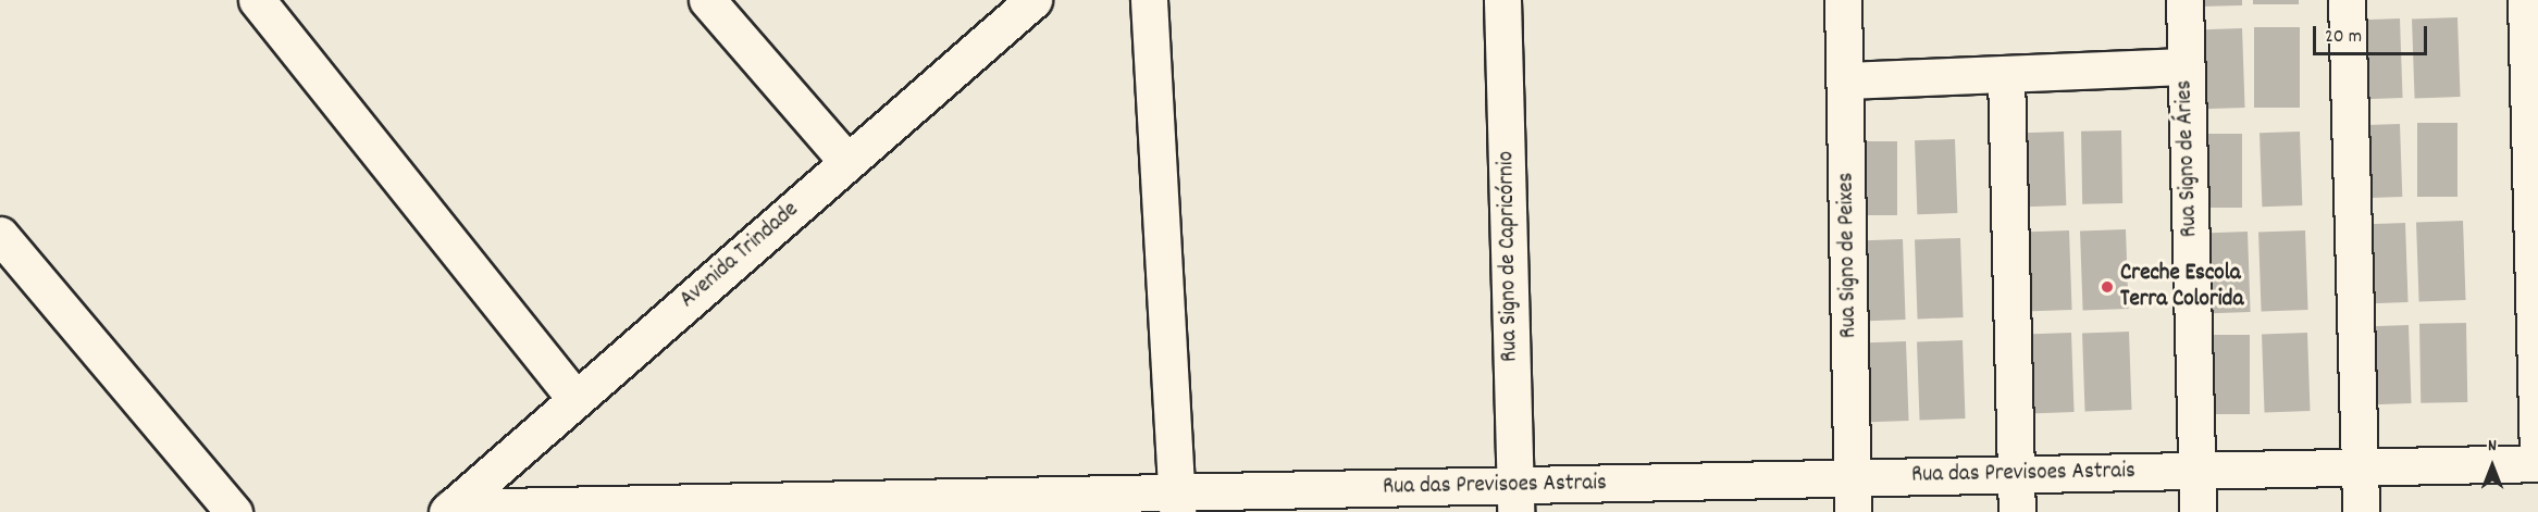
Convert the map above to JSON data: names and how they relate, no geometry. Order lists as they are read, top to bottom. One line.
{"streets":{"street":["Rua Signo de Áries","Avenida Trindade","Rua Signo de Peixes","Rua Signo de Capricórnio","Rua das Previsoes Astrais"]},"crossings":[["Rua Signo de Áries","Rua das Previsoes Astrais"],["Avenida Trindade","Rua das Previsoes Astrais"],["Rua Signo de Peixes","Rua das Previsoes Astrais"],["Rua Signo de Capricórnio","Rua das Previsoes Astrais"]],"places":["Creche Escola Terra Colorida"],"scale_bar":"20 m","north":"top"}
